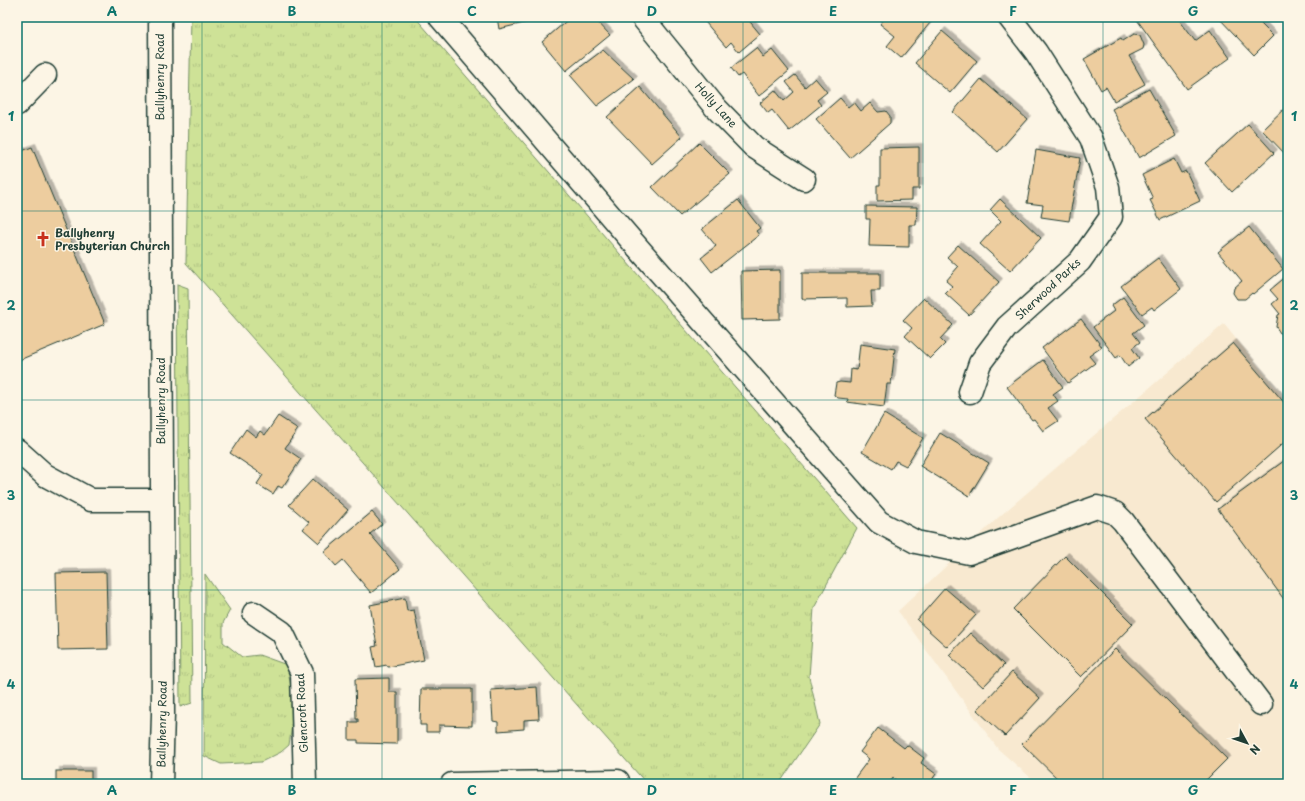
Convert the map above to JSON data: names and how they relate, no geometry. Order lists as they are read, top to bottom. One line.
{"streets":{"street":["Ballyhenry Road","Holly Lane","Sherwood Parks","Glencroft Road"]},"places":{"church":["Ballyhenry Presbyterian Church"]},"north":"bottom right","grid":{"columns":["A","B","C","D","E","F","G"],"rows":["1","2","3","4"]}}
